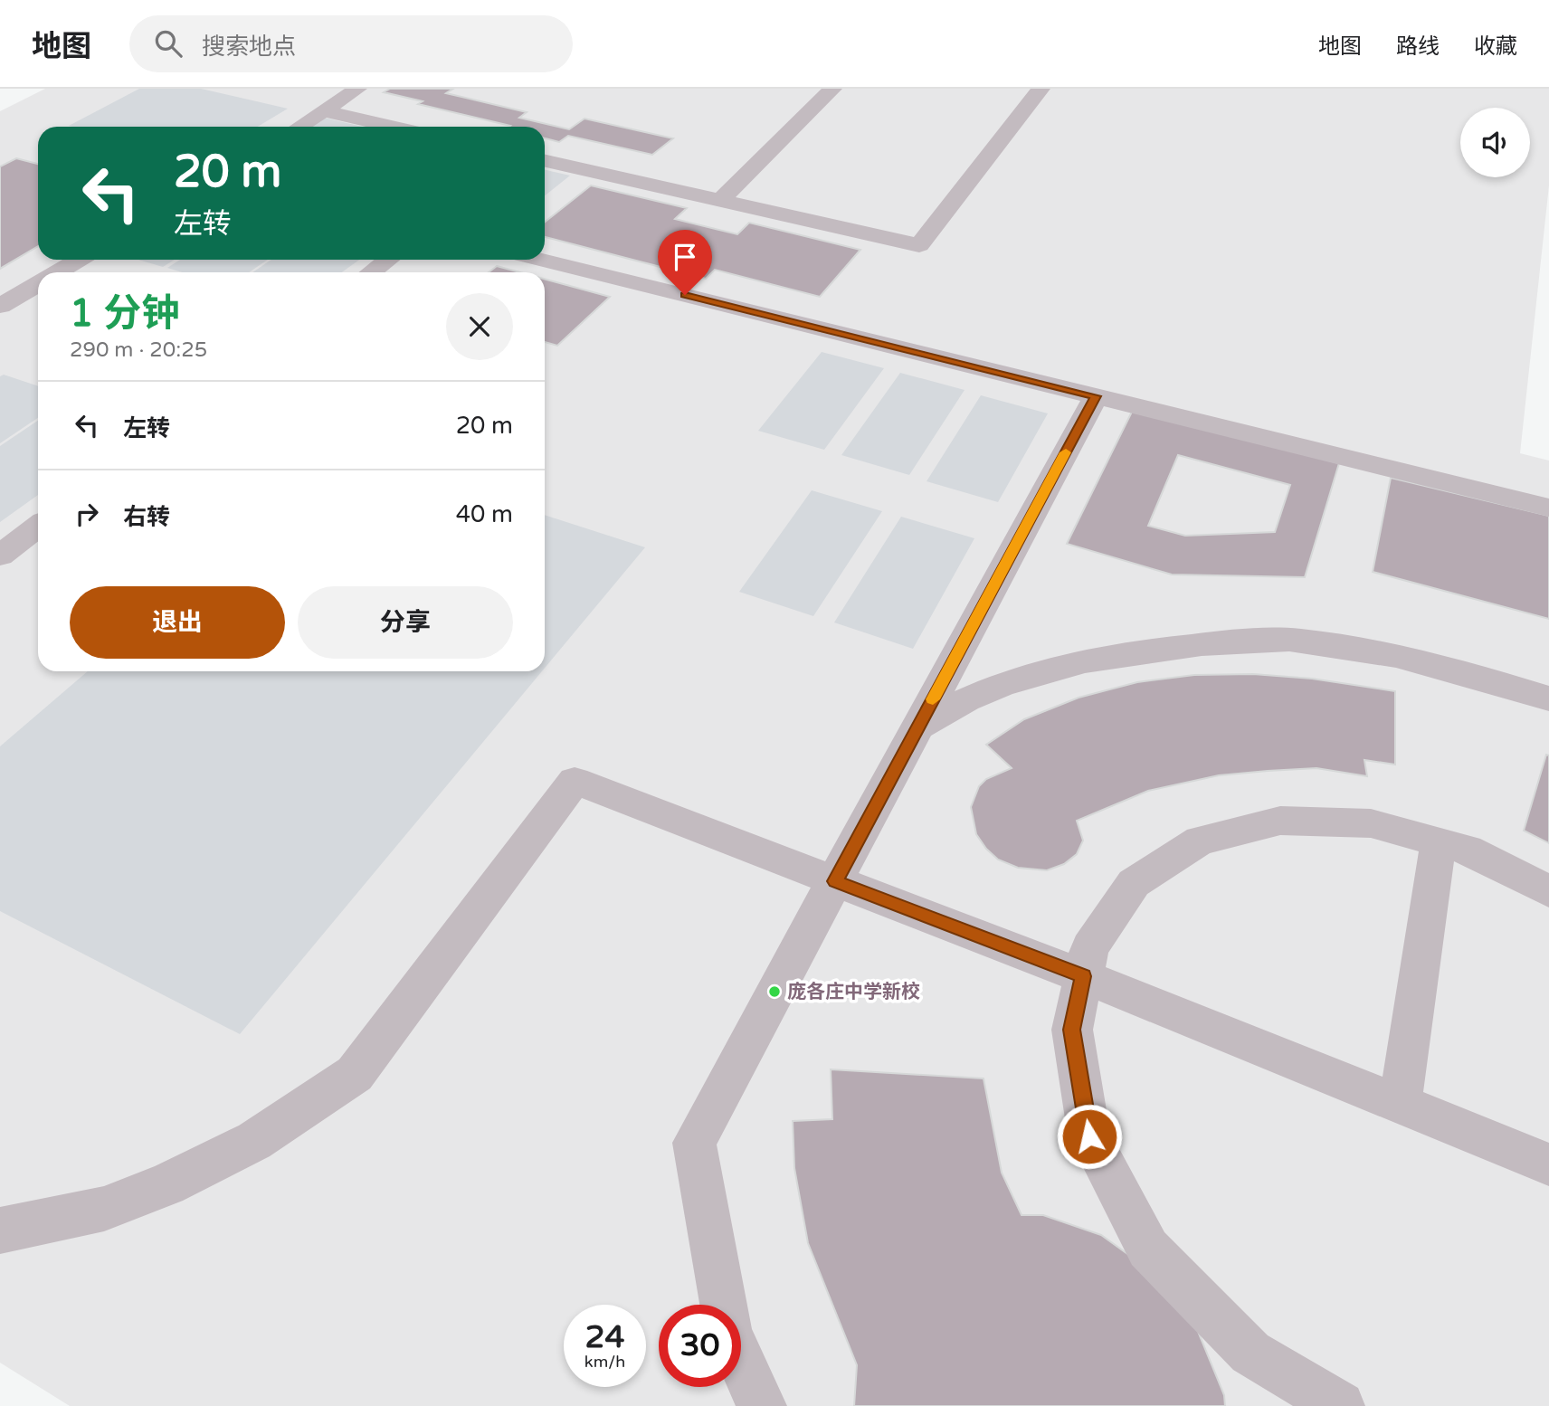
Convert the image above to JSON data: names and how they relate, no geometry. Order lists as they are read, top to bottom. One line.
{"places":["庞各庄中学新校"],"page":{"header":"地图","search":"搜索地点","nav":["地图","路线","收藏"],"turn":["20 m","左转"],"heading":["1 分钟","290 m · 20:25"],"list":[{"name":"左转","value":"20 m"},{"name":"右转","value":"40 m"}],"buttons":["退出","分享"],"speed":"24 km/h","limit":"30"}}
